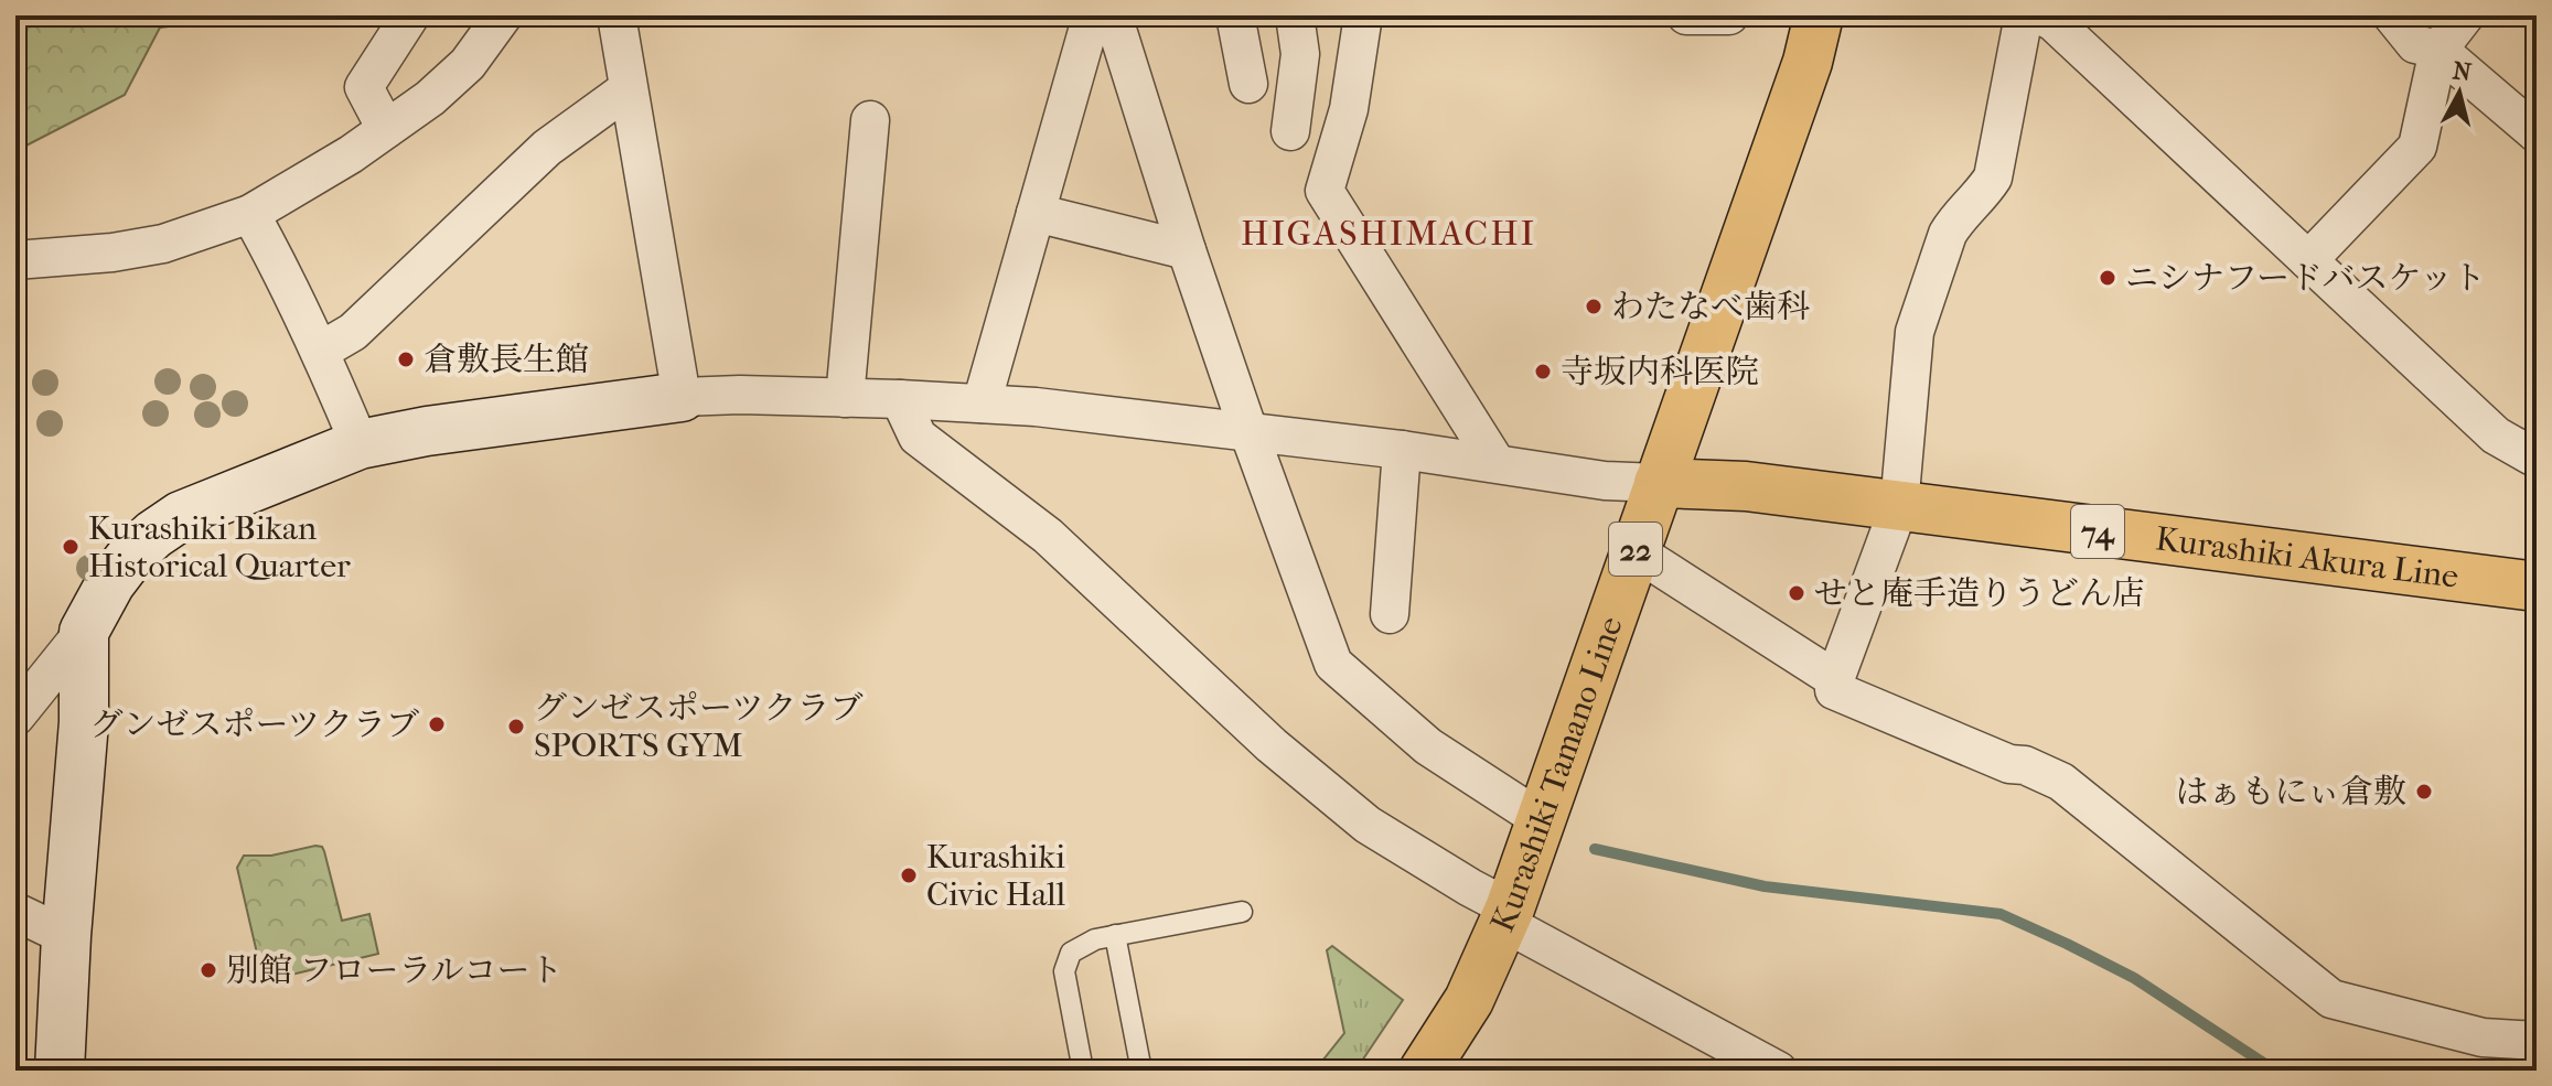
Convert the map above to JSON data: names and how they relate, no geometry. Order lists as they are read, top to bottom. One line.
{"streets":{"main road":["74","22","Kurashiki Akura Line","Kurashiki Tamano Line"]},"crossings":[["Kurashiki Akura Line","Kurashiki Tamano Line"]],"districts":["HIGASHIMACHI"],"places":["ニシナフードバスケット","わたなべ歯科","倉敷長生館","寺坂内科医院","Kurashiki Bikan Historical Quarter","せと庵手造りうどん店","グンゼスポーツクラブ","グンゼスポーツクラブ SPORTS GYM","はぁもにぃ倉敷","Kurashiki Civic Hall","別館 フローラルコート"],"north":"top"}
